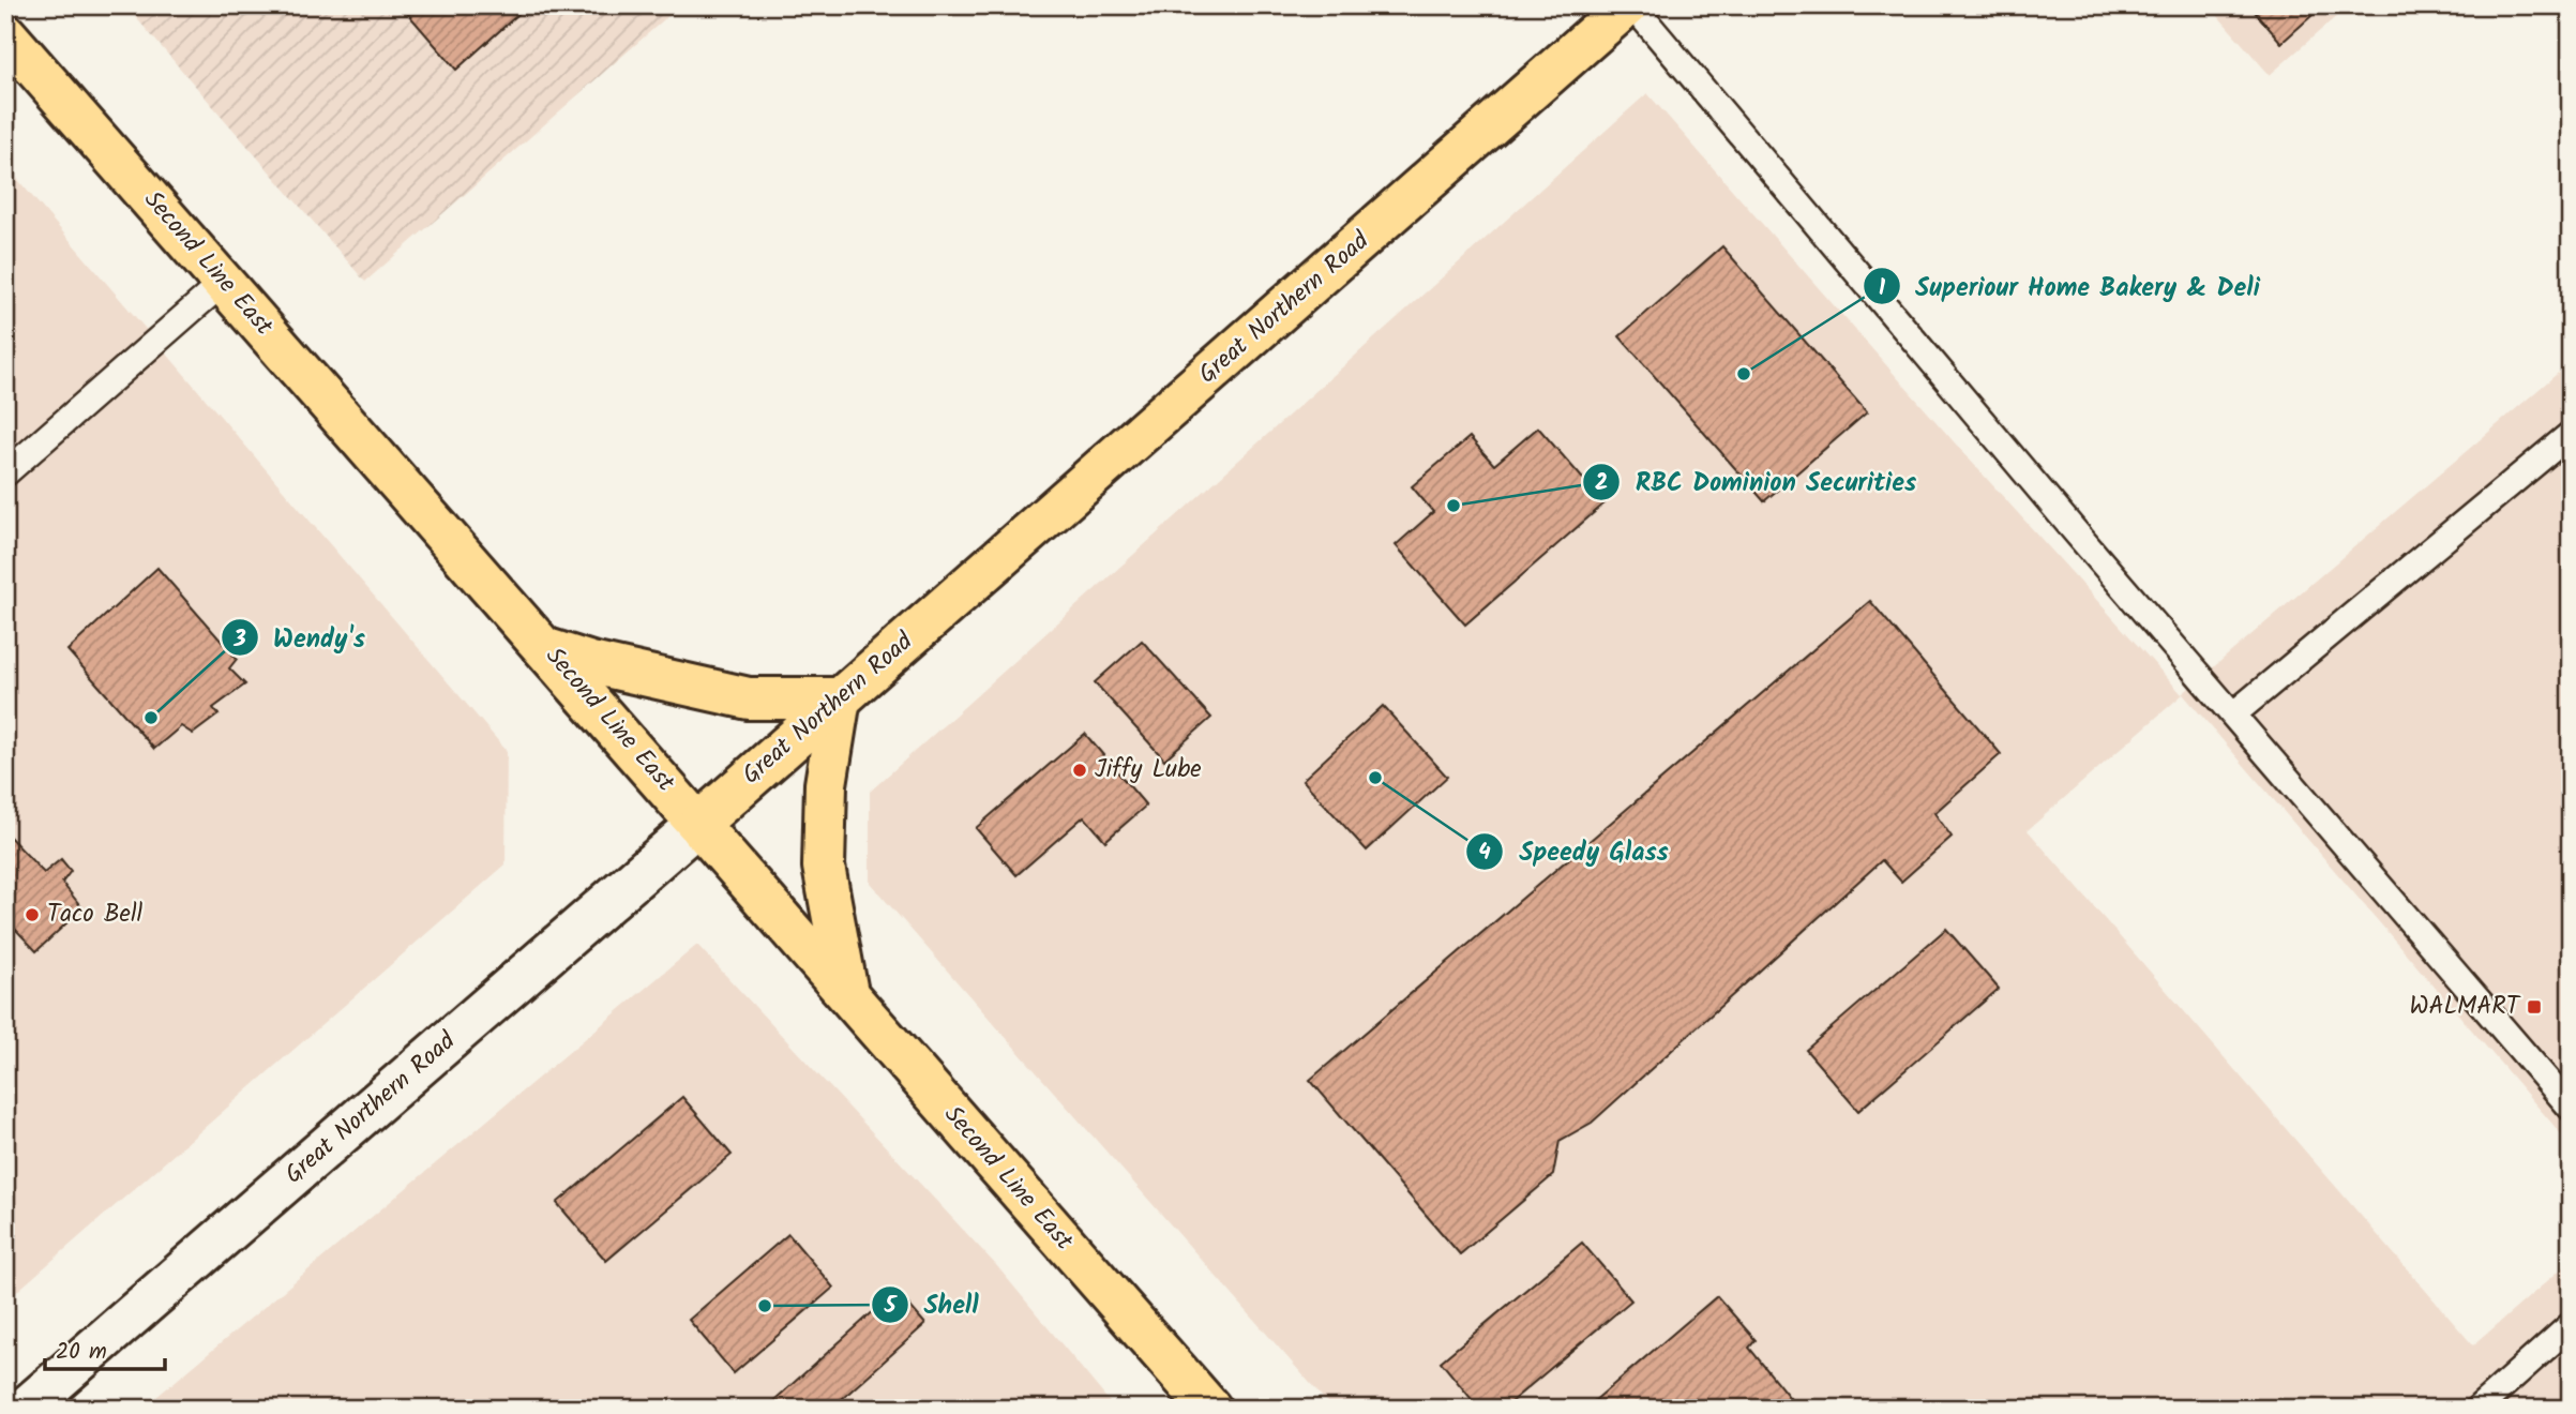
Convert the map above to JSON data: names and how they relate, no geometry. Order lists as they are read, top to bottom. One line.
{"streets":{"highway":["Second Line East","Great Northern Road"]},"crossings":[["Second Line East","Great Northern Road"]],"places":{"other":["Superiour Home Bakery & Deli","RBC Dominion Securities","Wendy's","Jiffy Lube","Speedy Glass","Taco Bell","Shell"],"transit":["WALMART"]},"scale_bar":"20 m"}
